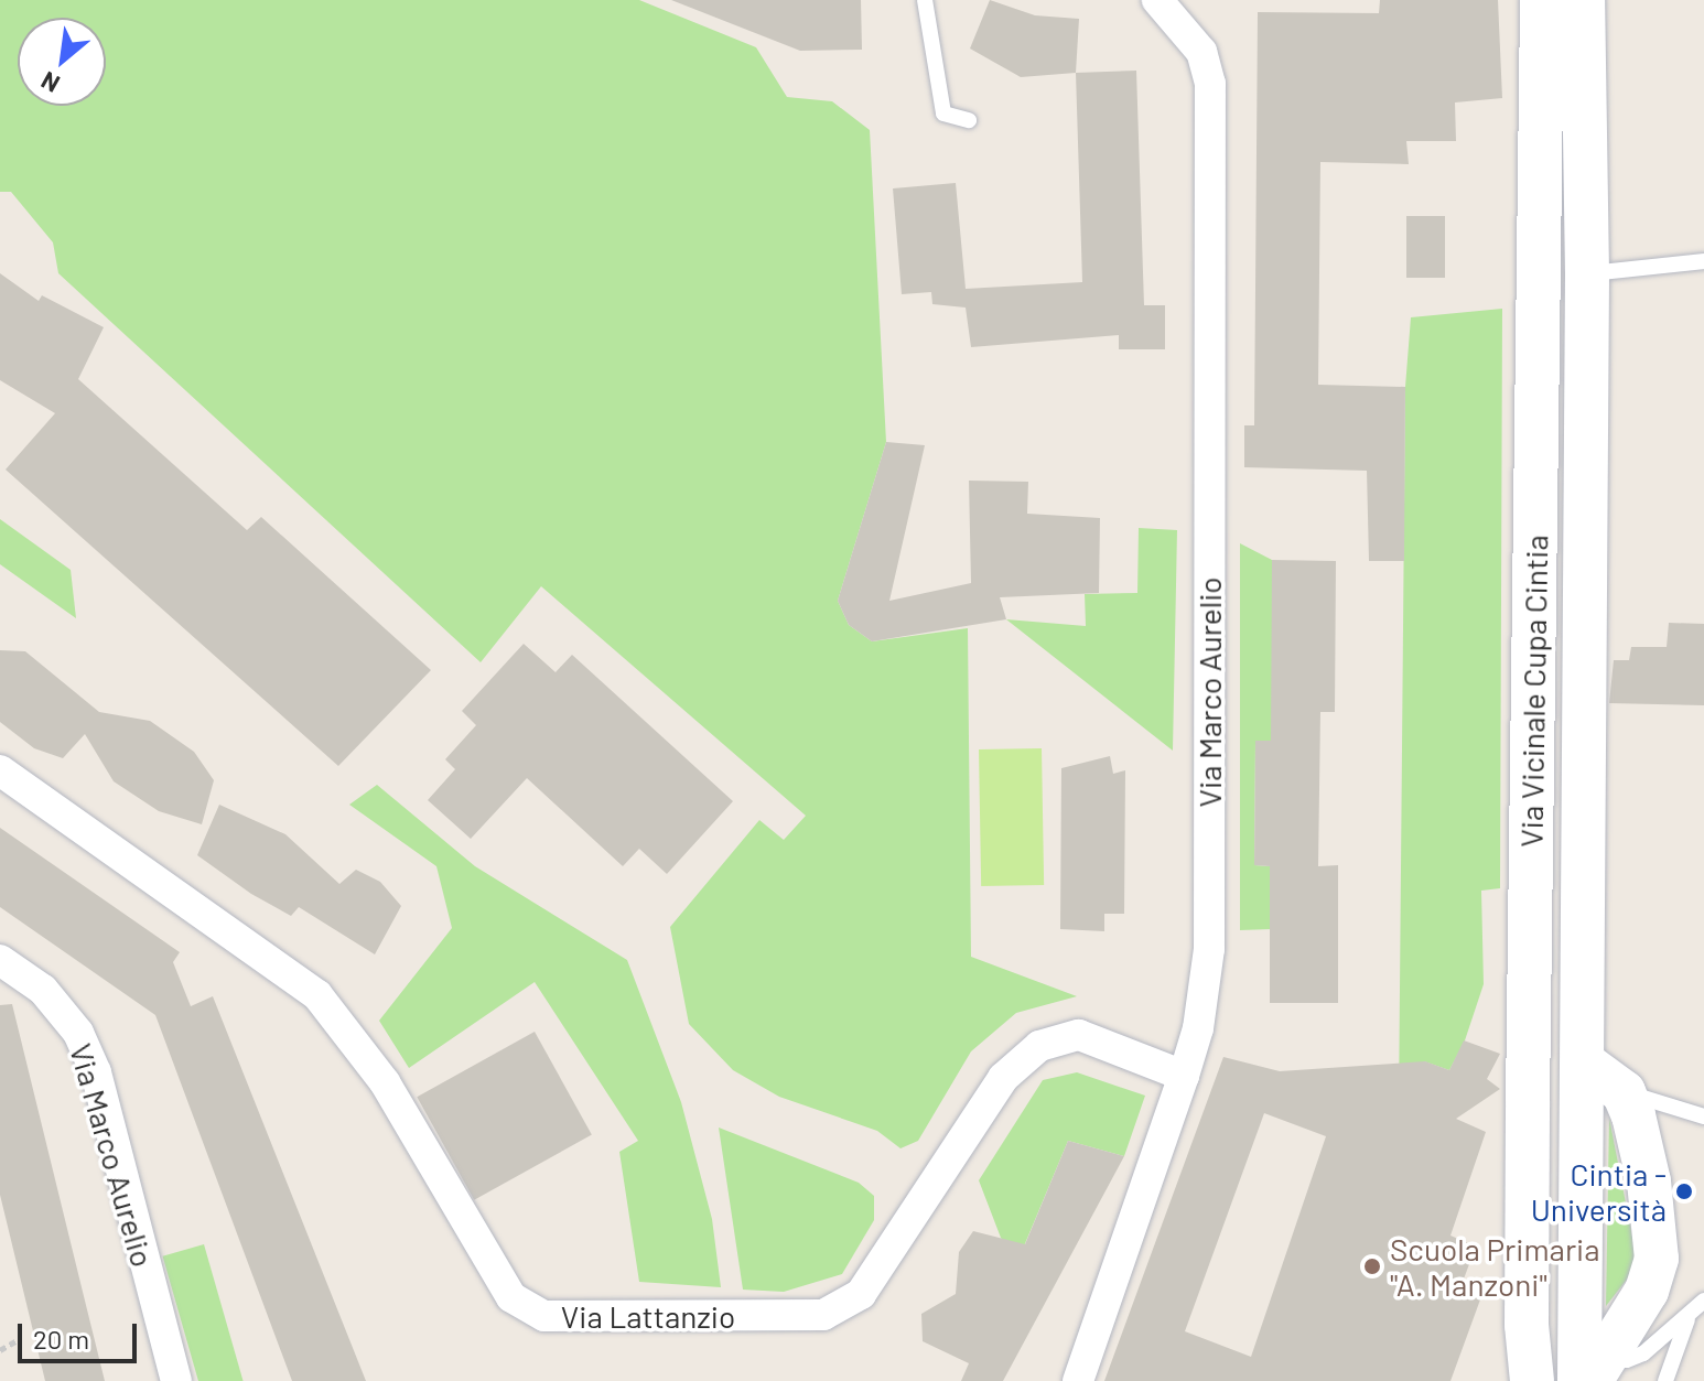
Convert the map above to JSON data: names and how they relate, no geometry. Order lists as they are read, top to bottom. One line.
{"streets":{"main road":["Via Vicinale Cupa Cintia"],"street":["Via Marco Aurelio","Via Lattanzio"]},"crossings":[["Via Marco Aurelio","Via Lattanzio"]],"places":["Cintia - Università","Scuola Primaria \"A. Manzoni\""],"scale_bar":"20 m","north":"bottom left"}
